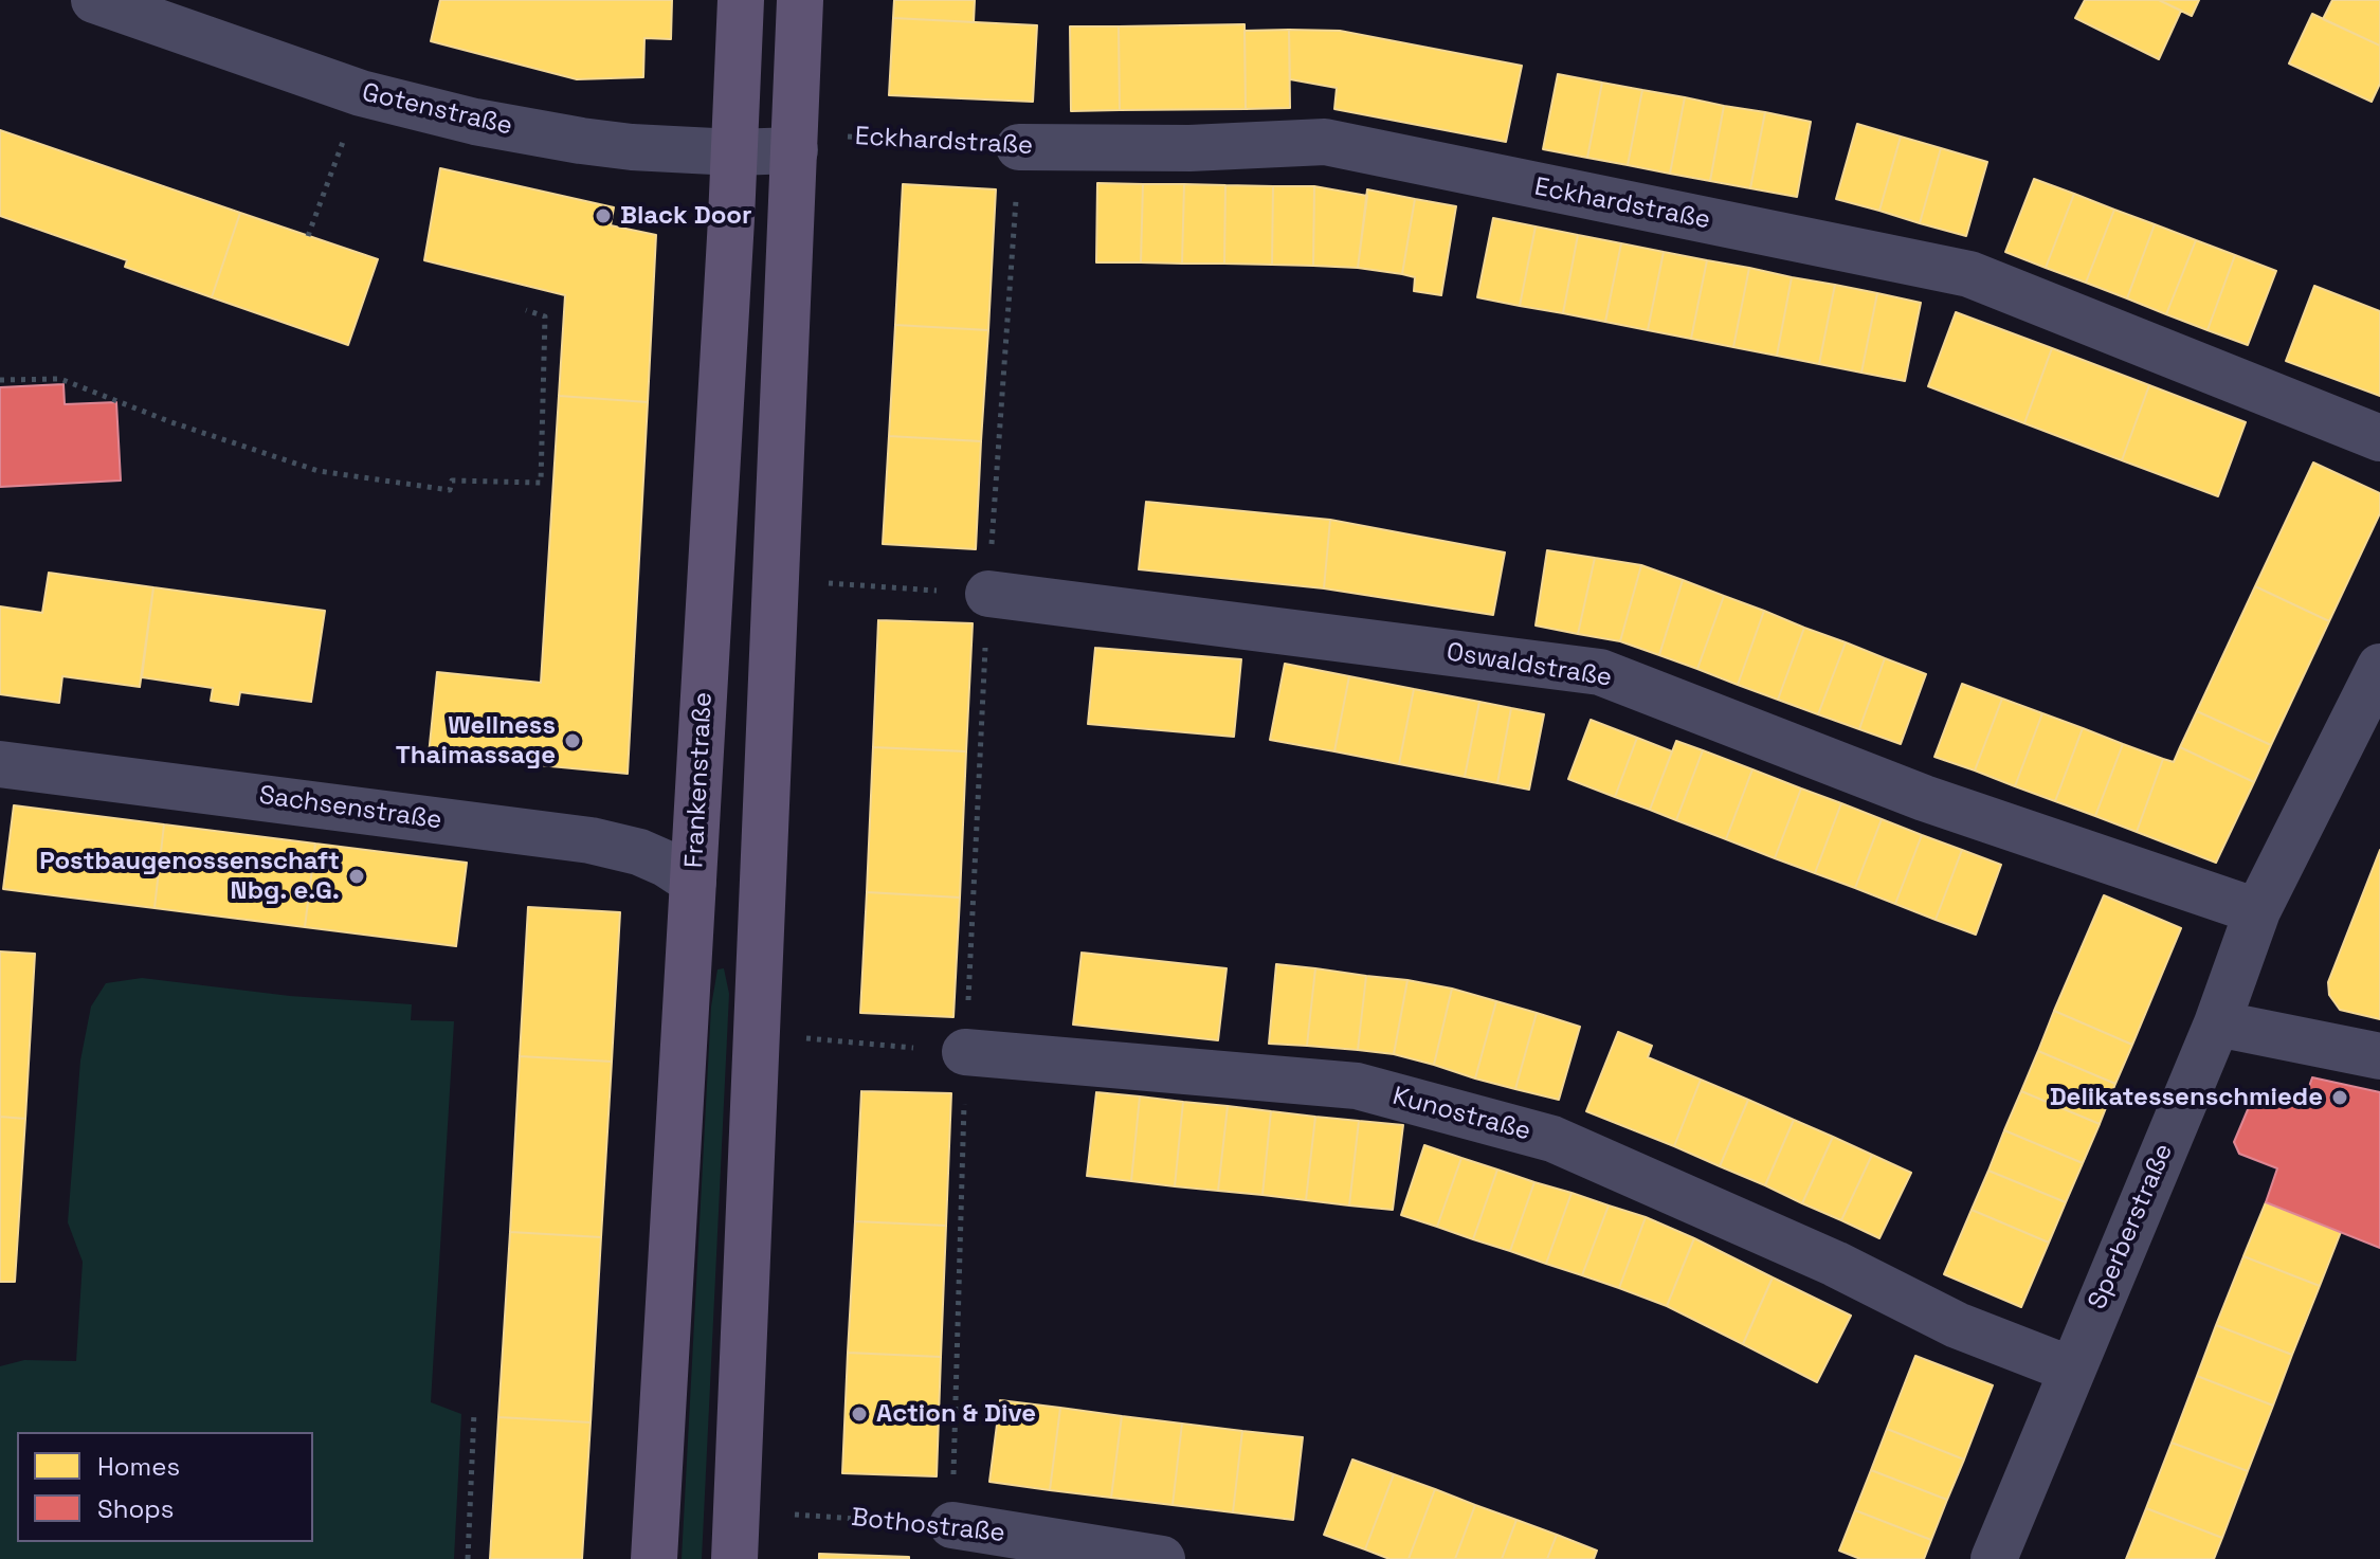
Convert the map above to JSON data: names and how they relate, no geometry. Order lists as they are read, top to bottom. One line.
{"streets":{"main road":["Frankenstraße"],"street":["Gotenstraße","Eckhardstraße","Oswaldstraße","Sachsenstraße","Kunostraße","Sperberstraße","Bothostraße"]},"crossings":[["Gotenstraße","Eckhardstraße"],["Gotenstraße","Frankenstraße"],["Oswaldstraße","Sperberstraße"],["Frankenstraße","Sachsenstraße"],["Kunostraße","Sperberstraße"]],"places":["Black Door","Wellness Thaimassage","Postbaugenossenschaft Nbg. e.G.","Delikatessenschmiede","Action & Dive"],"legend":["Homes","Shops"]}
